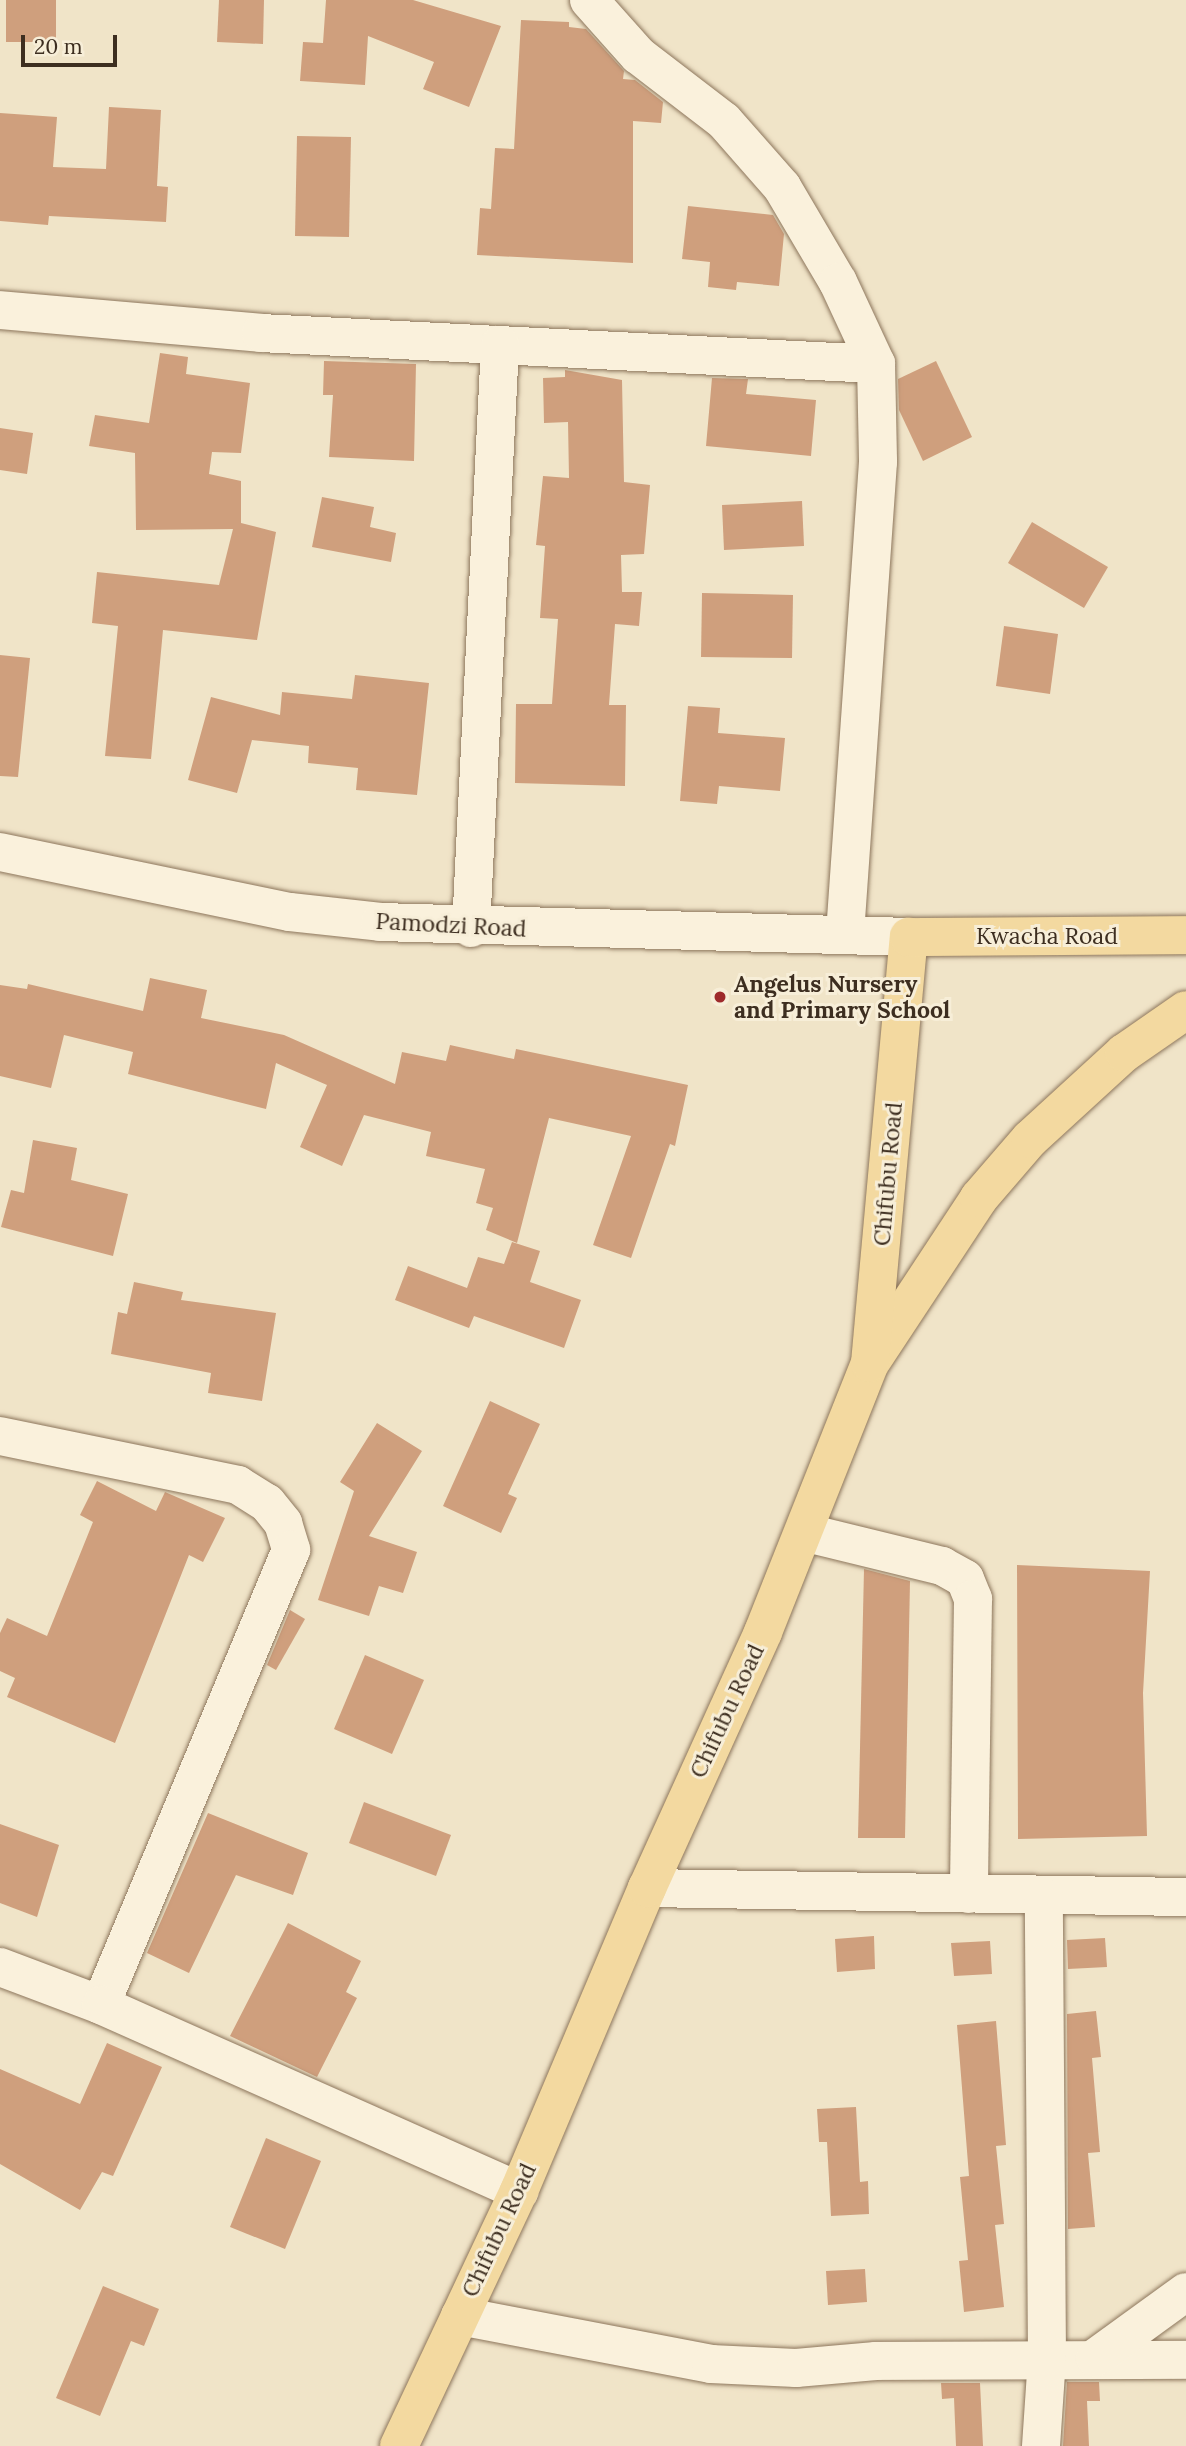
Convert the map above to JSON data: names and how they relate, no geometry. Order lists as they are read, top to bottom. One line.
{"streets":{"main road":["Kwacha Road","Chifubu Road"],"street":["Pamodzi Road"]},"crossings":[["Pamodzi Road","Kwacha Road"],["Pamodzi Road","Chifubu Road"],["Kwacha Road","Chifubu Road"]],"places":["Angelus Nursery and Primary School"],"scale_bar":"20 m"}
